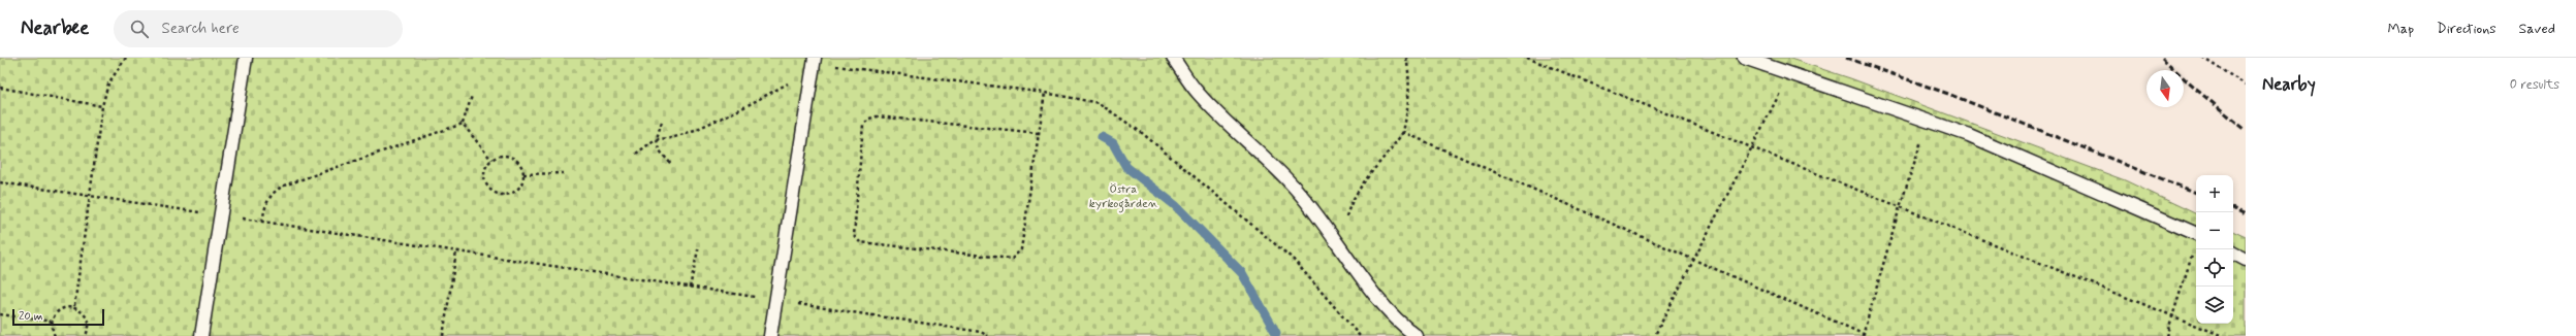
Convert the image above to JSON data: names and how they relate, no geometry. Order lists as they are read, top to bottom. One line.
{"parks":["Östra kyrkogården"],"scale_bar":"20 m","north":"bottom","page":{"header":"Nearbee","search":"Search here","nav":["Map","Directions","Saved"],"heading":["Nearby","0 results"],"map_buttons":["+","−"],"scale":"20 m"}}
